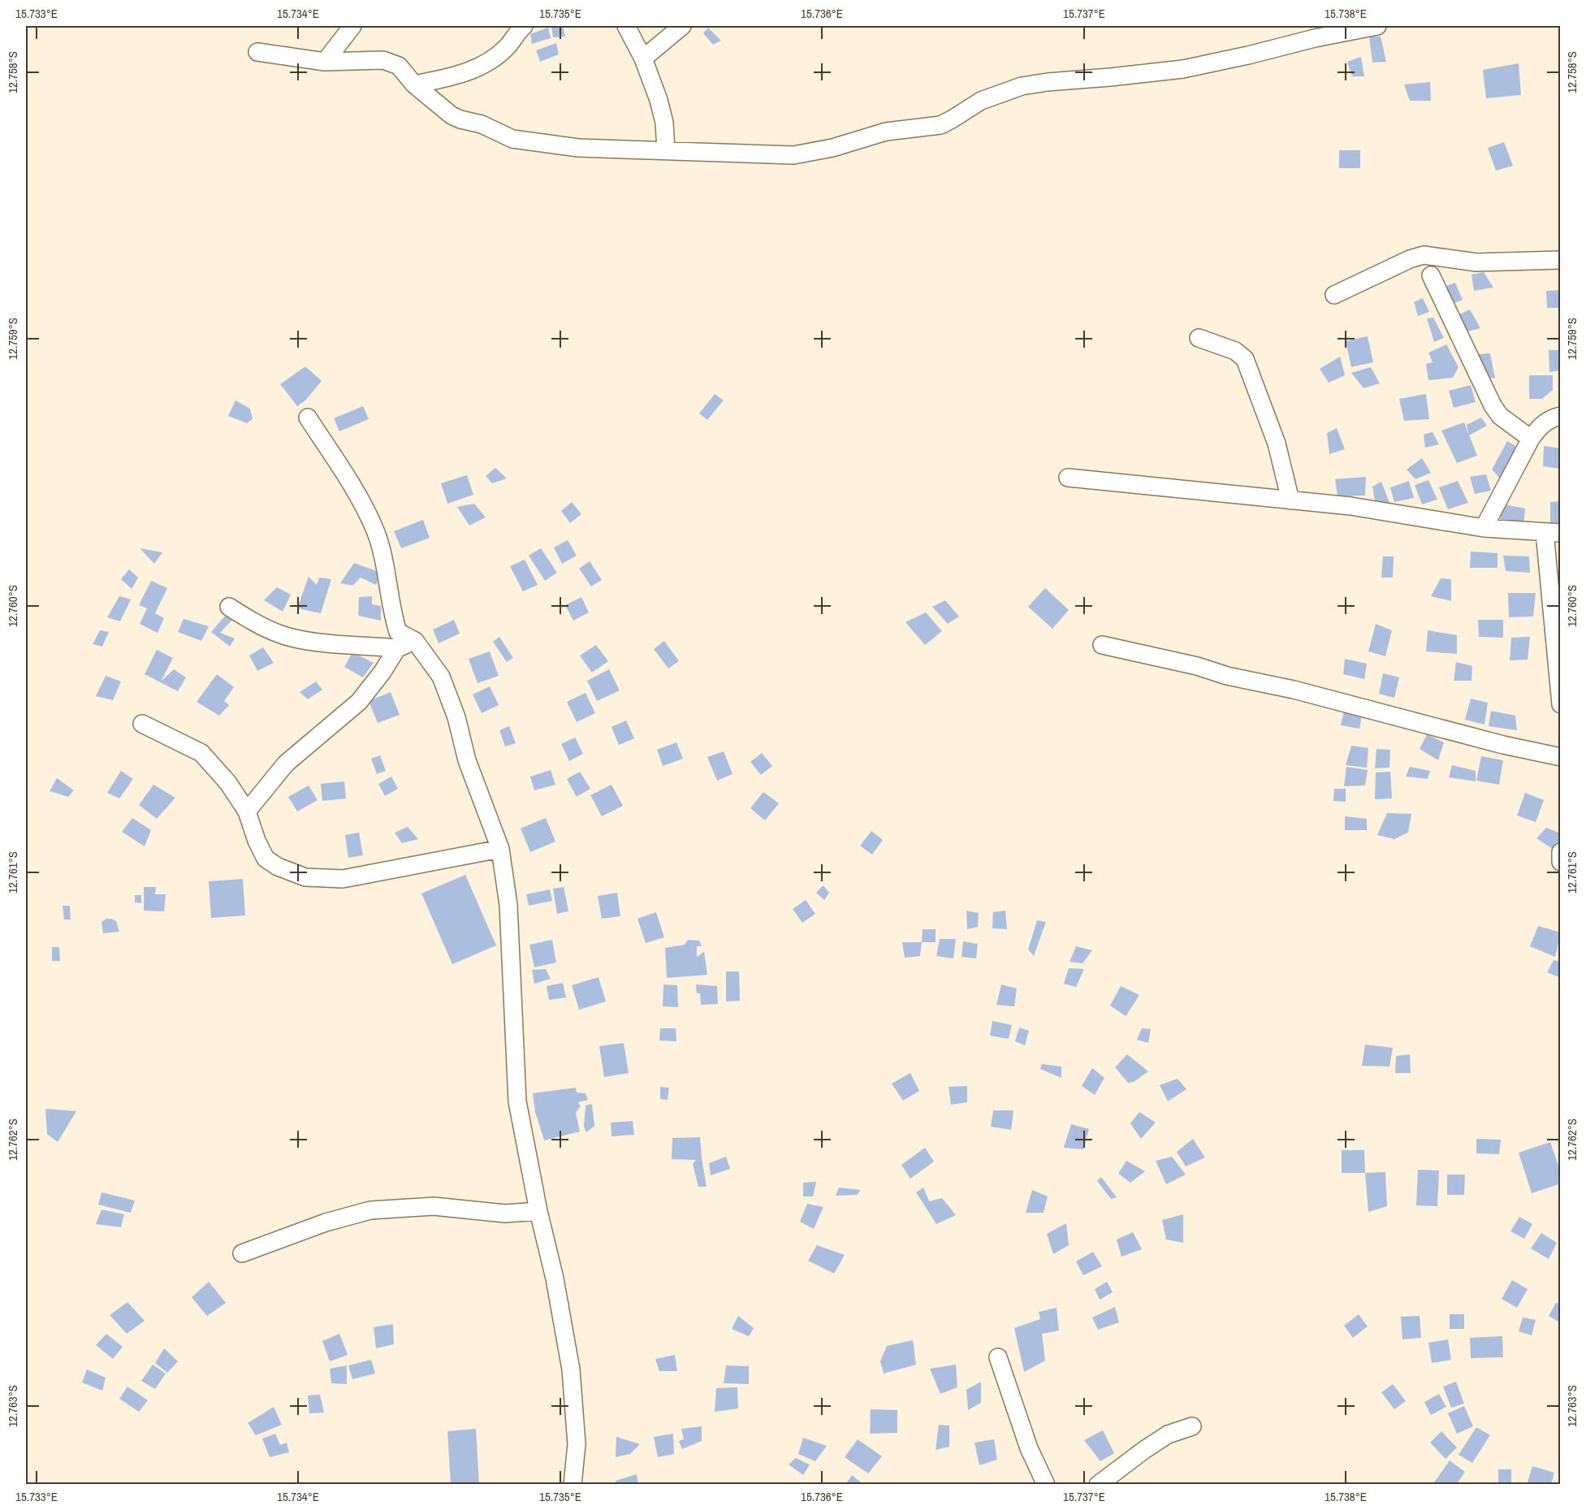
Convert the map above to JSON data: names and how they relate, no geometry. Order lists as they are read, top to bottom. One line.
{"coordinates":["15.733°E","15.734°E","15.735°E","15.736°E","15.737°E","15.738°E","12.758°S","12.759°S","12.760°S","12.761°S","12.762°S","12.763°S"]}
